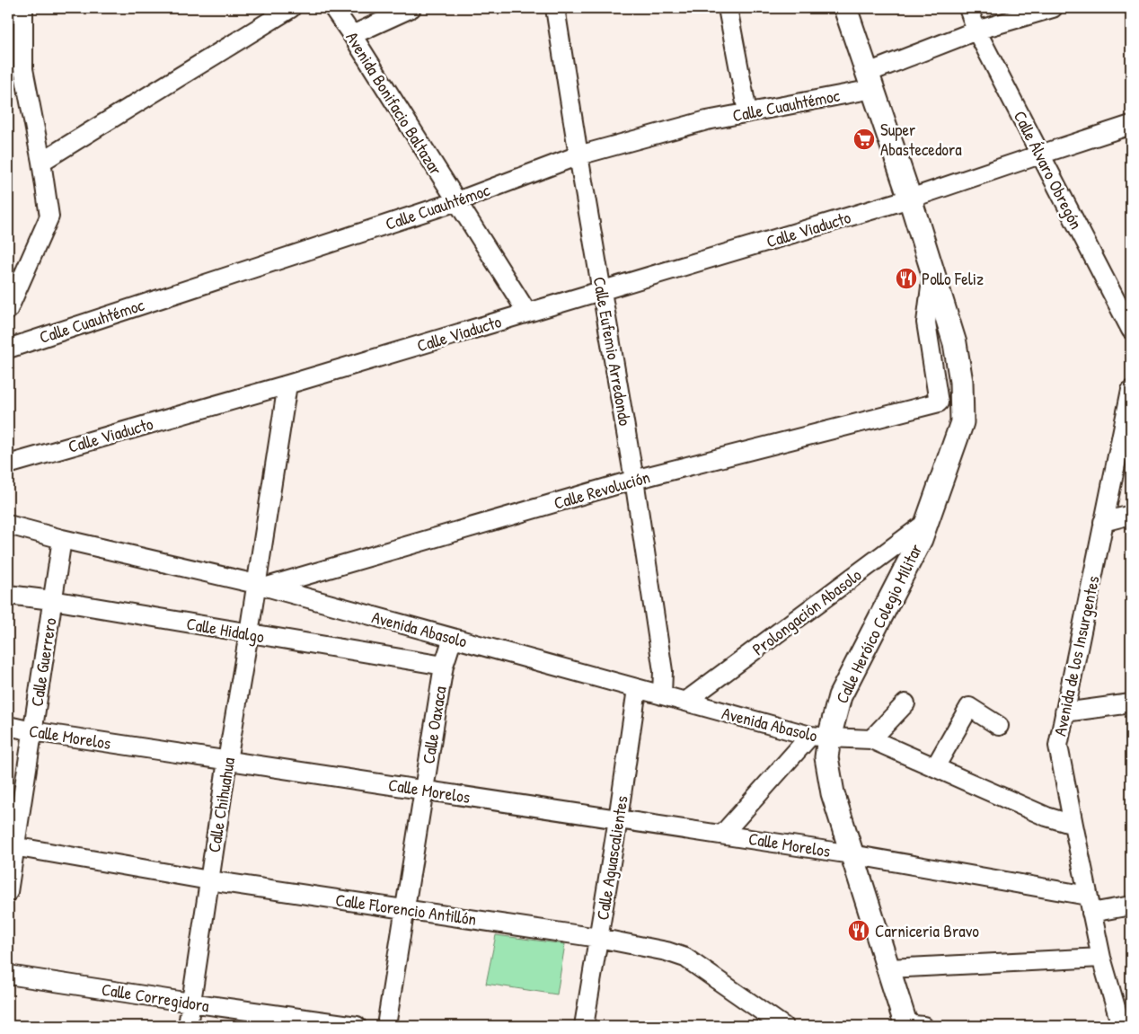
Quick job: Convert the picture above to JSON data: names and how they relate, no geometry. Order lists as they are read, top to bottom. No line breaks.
{"streets":{"main road":["Calle Heróico Colegio Militar"],"street":["Avenida Bonifacio Baltazar","Calle Cuauhtémoc","Calle Álvaro Obregón","Calle Viaducto","Calle Eufemio Arredondo","Calle Revolución","Prolongación Abasolo","Avenida Abasolo","Calle Hidalgo","Avenida de los Insurgentes","Calle Guerrero","Calle Oaxaca","Calle Morelos","Calle Chihuahua","Calle Aguascalientes","Calle Florencio Antillón","Calle Corregidora"]},"crossings":[["Avenida Bonifacio Baltazar","Calle Cuauhtémoc"],["Avenida Bonifacio Baltazar","Calle Viaducto"],["Calle Cuauhtémoc","Calle Álvaro Obregón"],["Calle Cuauhtémoc","Calle Eufemio Arredondo"],["Calle Cuauhtémoc","Calle Heróico Colegio Militar"],["Calle Álvaro Obregón","Calle Viaducto"],["Calle Viaducto","Calle Eufemio Arredondo"],["Calle Viaducto","Calle Heróico Colegio Militar"],["Calle Viaducto","Calle Chihuahua"],["Calle Eufemio Arredondo","Calle Revolución"],["Calle Eufemio Arredondo","Avenida Abasolo"],["Calle Revolución","Calle Heróico Colegio Militar"],["Calle Revolución","Avenida Abasolo"],["Calle Revolución","Calle Chihuahua"],["Prolongación Abasolo","Calle Heróico Colegio Militar"],["Prolongación Abasolo","Avenida Abasolo"],["Calle Heróico Colegio Militar","Avenida Abasolo"],["Calle Heróico Colegio Militar","Calle Morelos"],["Avenida Abasolo","Calle Guerrero"],["Avenida Abasolo","Calle Oaxaca"],["Avenida Abasolo","Calle Chihuahua"],["Avenida Abasolo","Calle Aguascalientes"],["Calle Hidalgo","Calle Guerrero"],["Calle Hidalgo","Calle Oaxaca"],["Calle Hidalgo","Calle Chihuahua"],["Avenida de los Insurgentes","Calle Morelos"],["Calle Guerrero","Calle Morelos"],["Calle Guerrero","Calle Florencio Antillón"],["Calle Oaxaca","Calle Morelos"],["Calle Oaxaca","Calle Florencio Antillón"],["Calle Morelos","Calle Chihuahua"],["Calle Morelos","Calle Aguascalientes"],["Calle Chihuahua","Calle Florencio Antillón"],["Calle Chihuahua","Calle Corregidora"],["Calle Aguascalientes","Calle Florencio Antillón"]],"places":{"supermarket":["Super Abastecedora"],"restaurant":["Pollo Feliz","Carniceria Bravo"]}}
